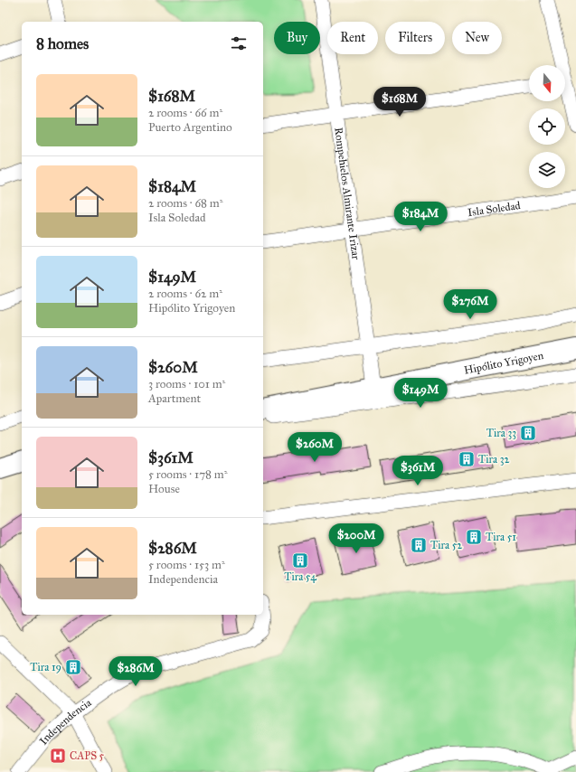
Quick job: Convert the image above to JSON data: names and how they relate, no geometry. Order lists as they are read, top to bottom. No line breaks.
{"streets":{"main road":["Hipólito Yrigoyen"],"street":["Rompehielos Almirante Irizar","Isla Soledad","Independencia"]},"crossings":[["Rompehielos Almirante Irizar","Isla Soledad"],["Rompehielos Almirante Irizar","Hipólito Yrigoyen"]],"places":{"building":["Tira 33","Tira 32","Tira 51","Tira 52","Tira 54","Tira 19"],"hospital":["CAPS 5"]},"north":"bottom","page":{"chip":["Buy","Rent","Filters","New"],"heading":"8 homes","list":[{"name":"$168M","note":"2 rooms · 66 m² · Puerto Argentino"},{"name":"$184M","note":"2 rooms · 68 m² · Isla Soledad"},{"name":"$149M","note":"2 rooms · 62 m² · Hipólito Yrigoyen"},{"name":"$260M","note":"3 rooms · 101 m² · Apartment"},{"name":"$361M","note":"5 rooms · 178 m² · House"},{"name":"$286M","note":"5 rooms · 153 m² · Independencia"}],"price":["$168M","$184M","$276M","$149M","$260M","$361M","$200M","$286M"]}}
